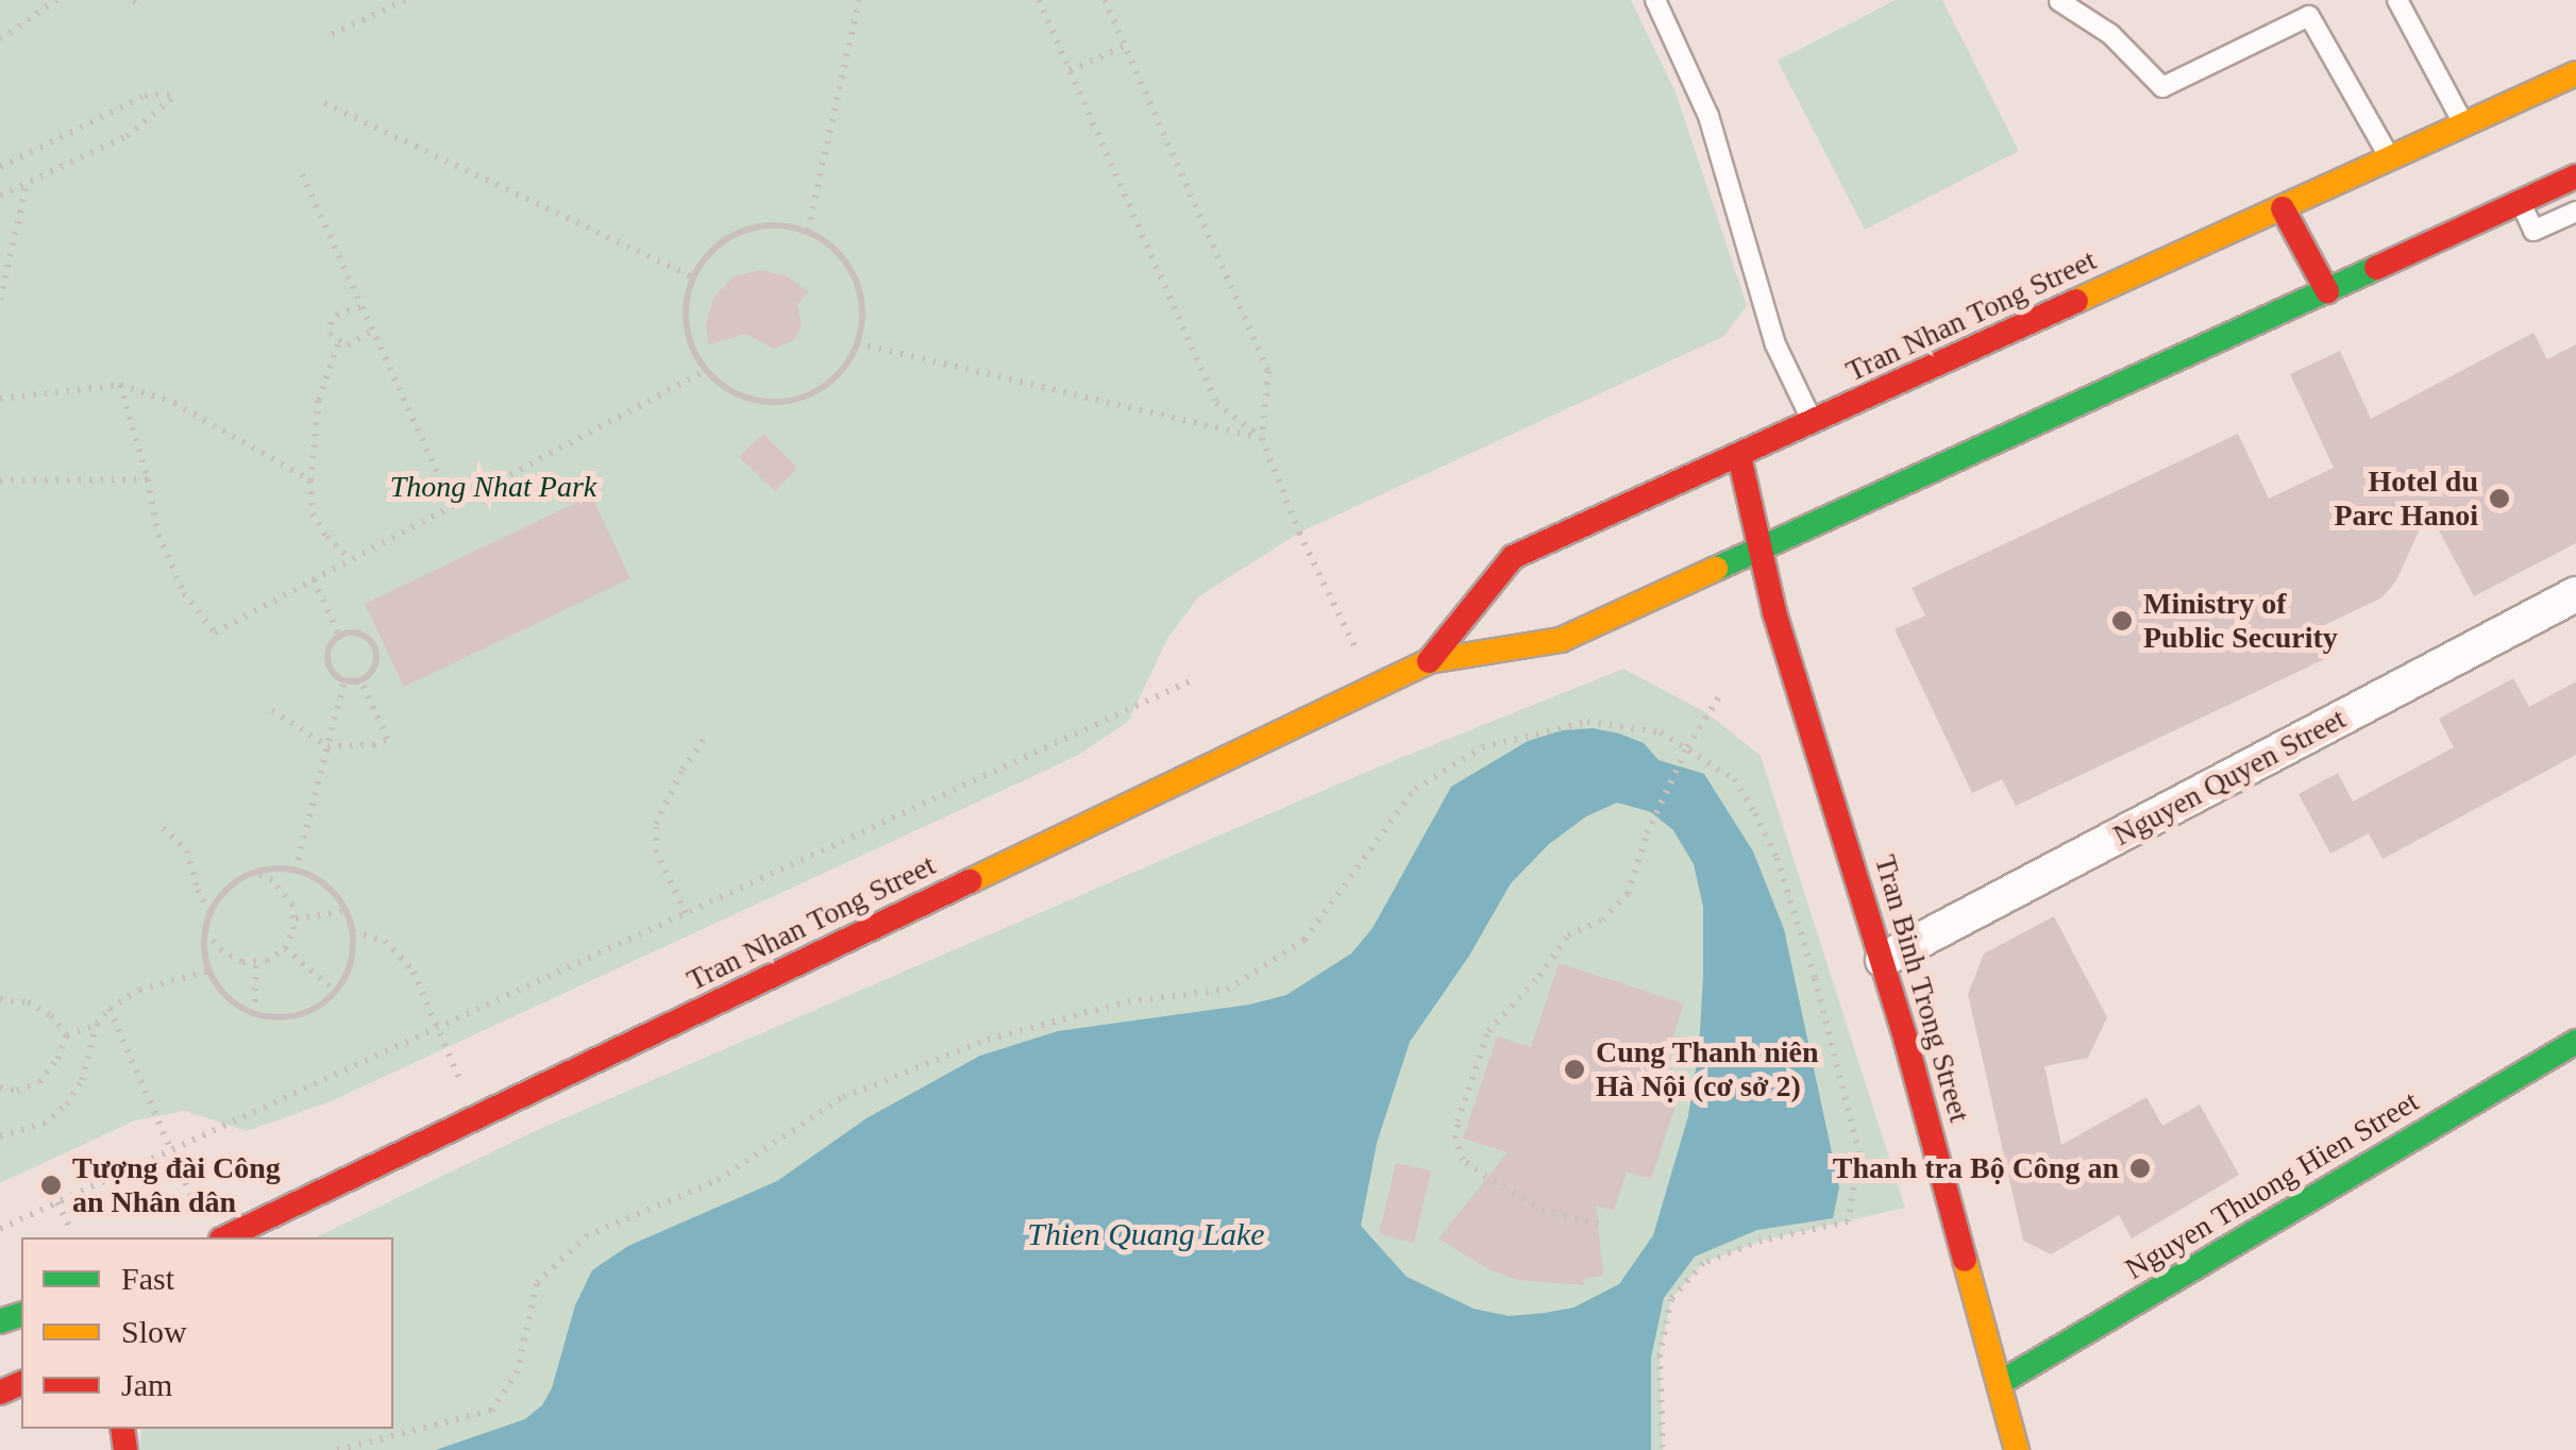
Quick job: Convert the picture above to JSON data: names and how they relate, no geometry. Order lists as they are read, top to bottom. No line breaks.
{"streets":{"street":["Tran Nhan Tong Street","Nguyen Quyen Street","Tran Binh Trong Street","Nguyen Thuong Hien Street"]},"crossings":[["Tran Nhan Tong Street","Tran Binh Trong Street"],["Nguyen Quyen Street","Tran Binh Trong Street"],["Tran Binh Trong Street","Nguyen Thuong Hien Street"]],"water":["Thien Quang Lake"],"parks":["Thong Nhat Park"],"places":["Hotel du Parc Hanoi","Ministry of Public Security","Cung Thanh niên Hà Nội (cơ sở 2)","Thanh tra Bộ Công an","Tượng đài Công an Nhân dân"],"legend":["Fast","Slow","Jam"]}
